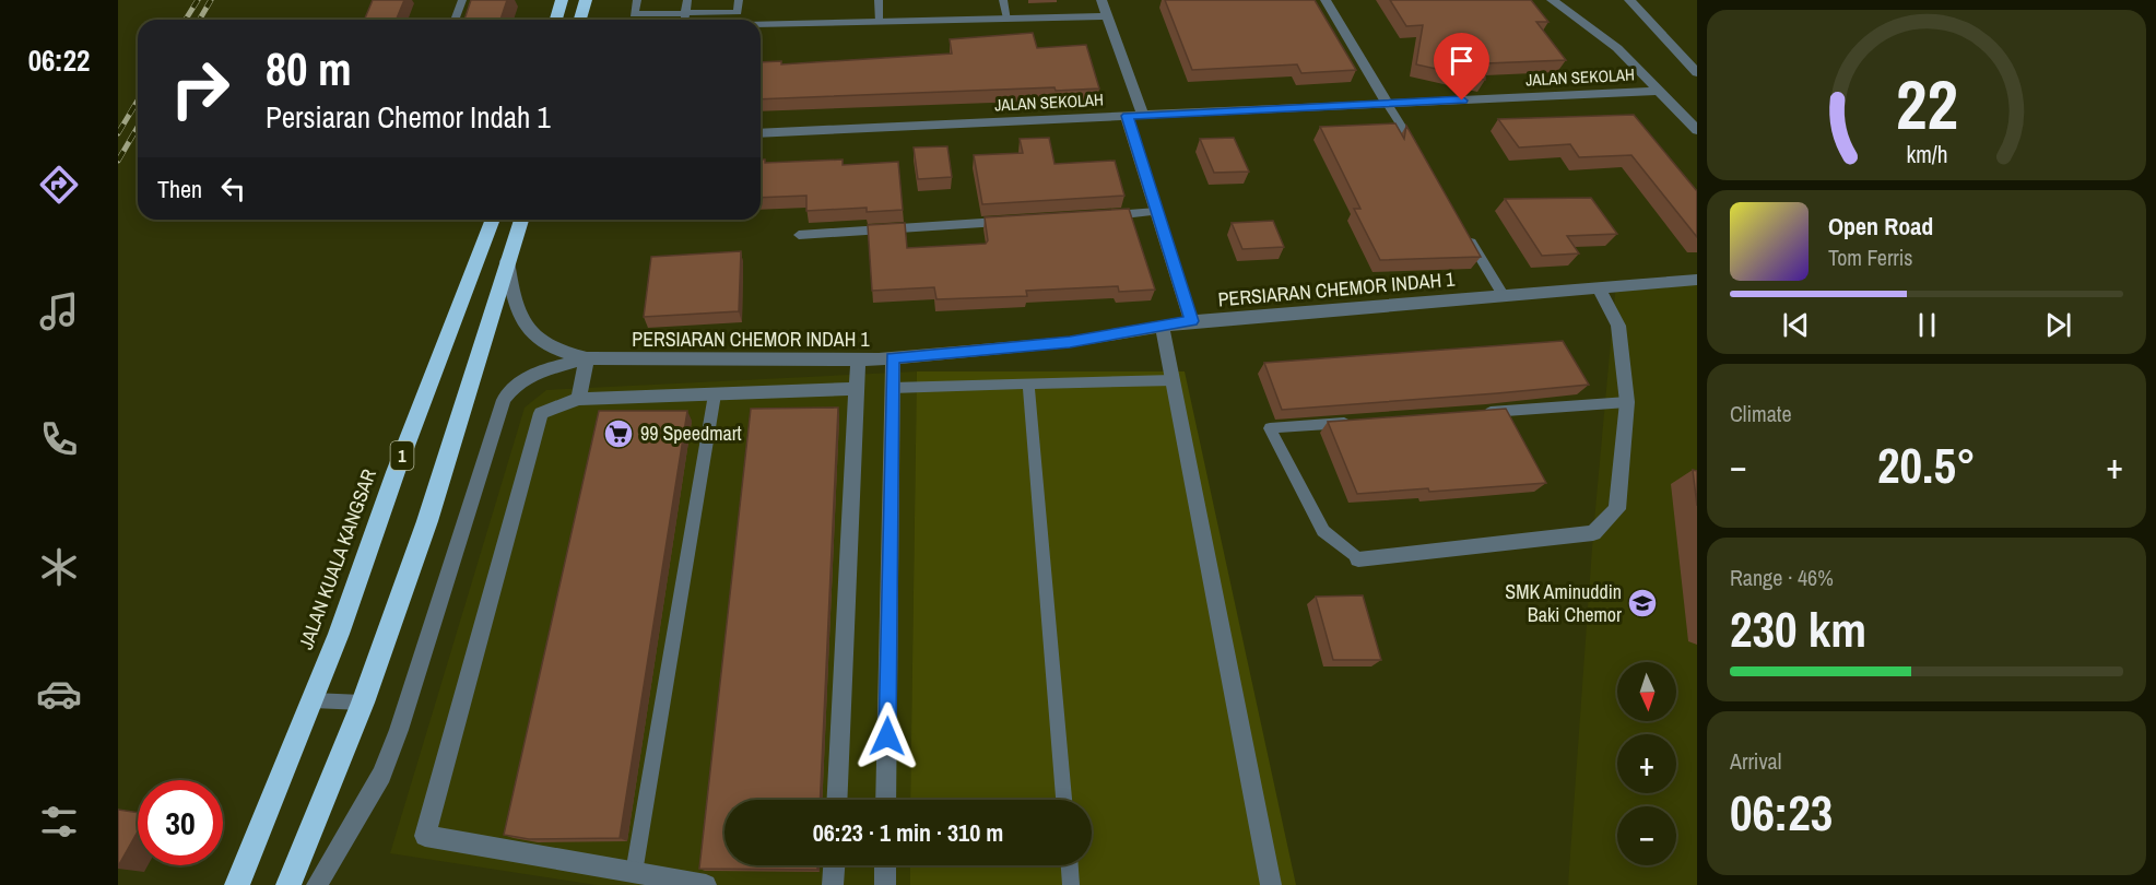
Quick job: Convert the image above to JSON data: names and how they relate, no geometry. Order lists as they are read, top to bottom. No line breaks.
{"streets":{"highway":["1","JALAN KUALA KANGSAR"],"street":["JALAN SEKOLAH","PERSIARAN CHEMOR INDAH 1"]},"places":{"supermarket":["99 Speedmart"],"school or university":["SMK Aminuddin Baki Chemor"]},"north":"bottom","page":{"tabs":"06:22","turn":["80 m","Persiaran Chemor Indah 1"],"then":"Then","song":["Open Road","Tom Ferris"],"tile":["Climate",["Range · 46%","230 km"],["Arrival","06:23"]],"heat":["−","20.5°","+"],"map_buttons":["+","−"],"limit":"30","trip":"06:23 · 1 min · 310 m","gauge":["22","km/h"]}}
